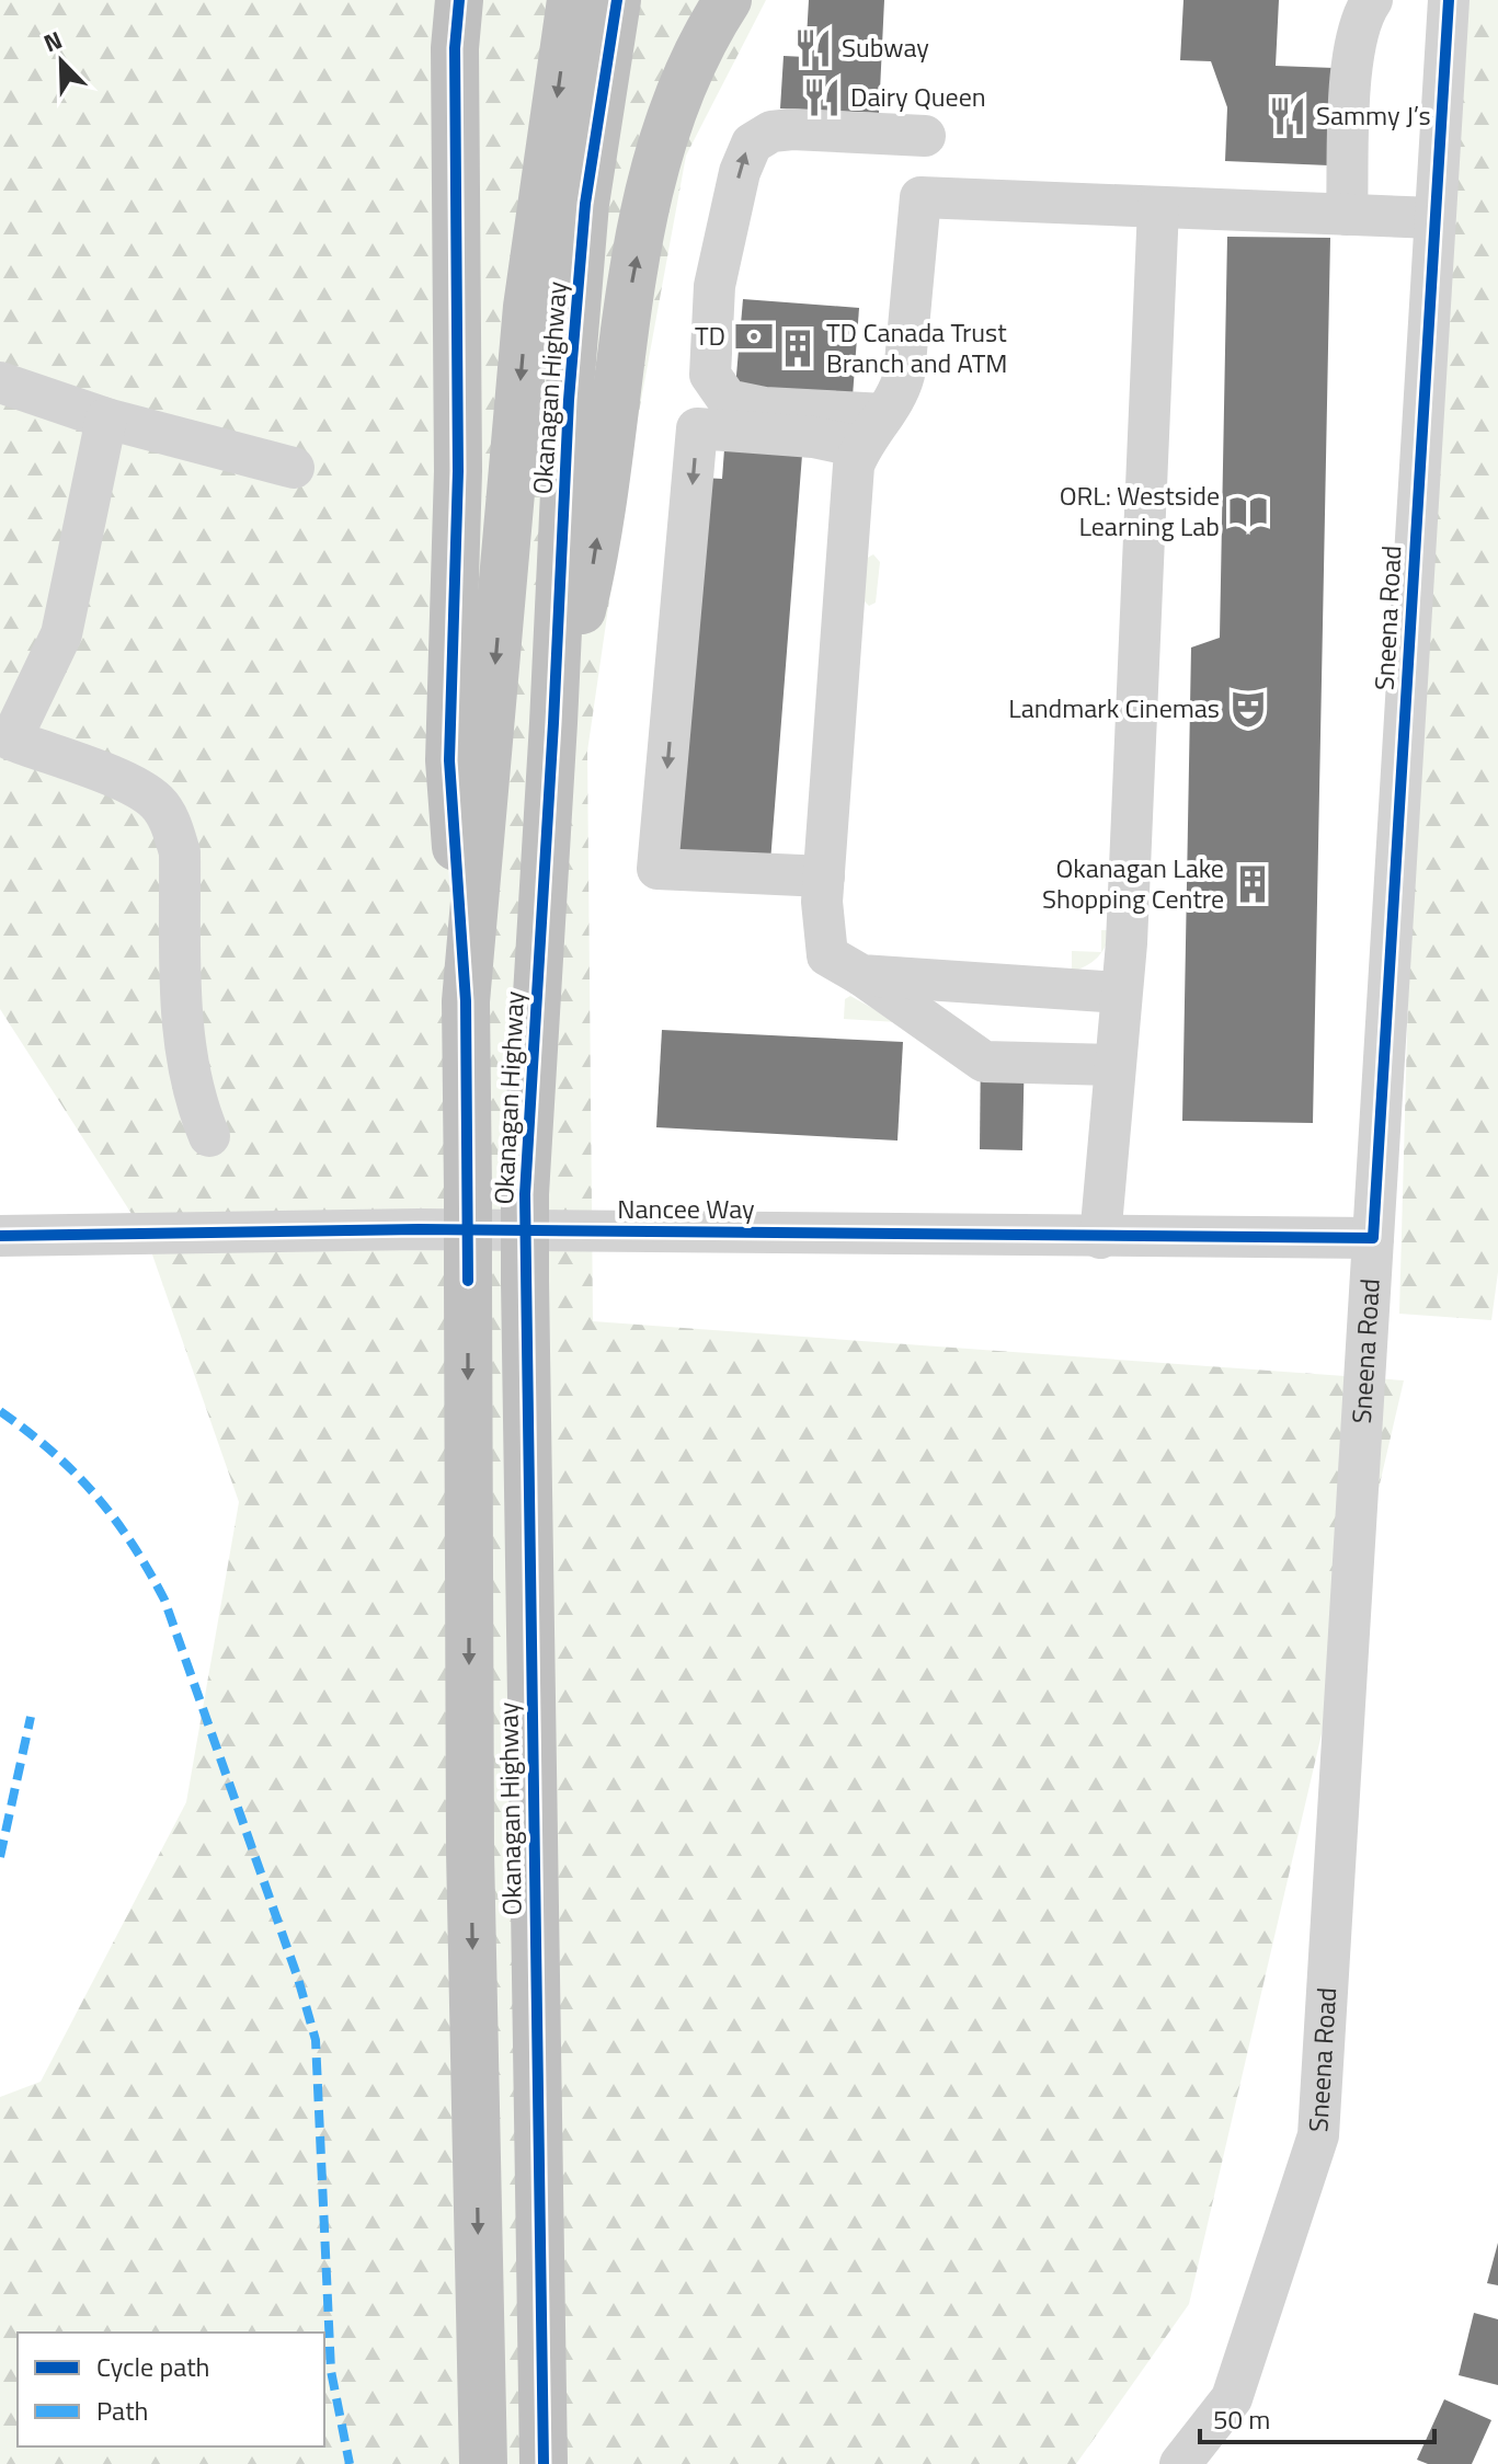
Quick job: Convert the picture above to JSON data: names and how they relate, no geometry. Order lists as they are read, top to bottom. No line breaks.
{"streets":{"highway":["Okanagan Highway"],"street":["Sneena Road","Nancee Way"]},"crossings":[["Sneena Road","Nancee Way"]],"places":{"restaurant":["Subway","Dairy Queen","Sammy J’s"],"bank":["TD"],"building":["TD Canada Trust Branch and ATM","Okanagan Lake Shopping Centre"],"library":["ORL: Westside Learning Lab"],"theatre":["Landmark Cinemas"]},"legend":["Cycle path","Path"],"scale_bar":"50 m","north":"top left"}
